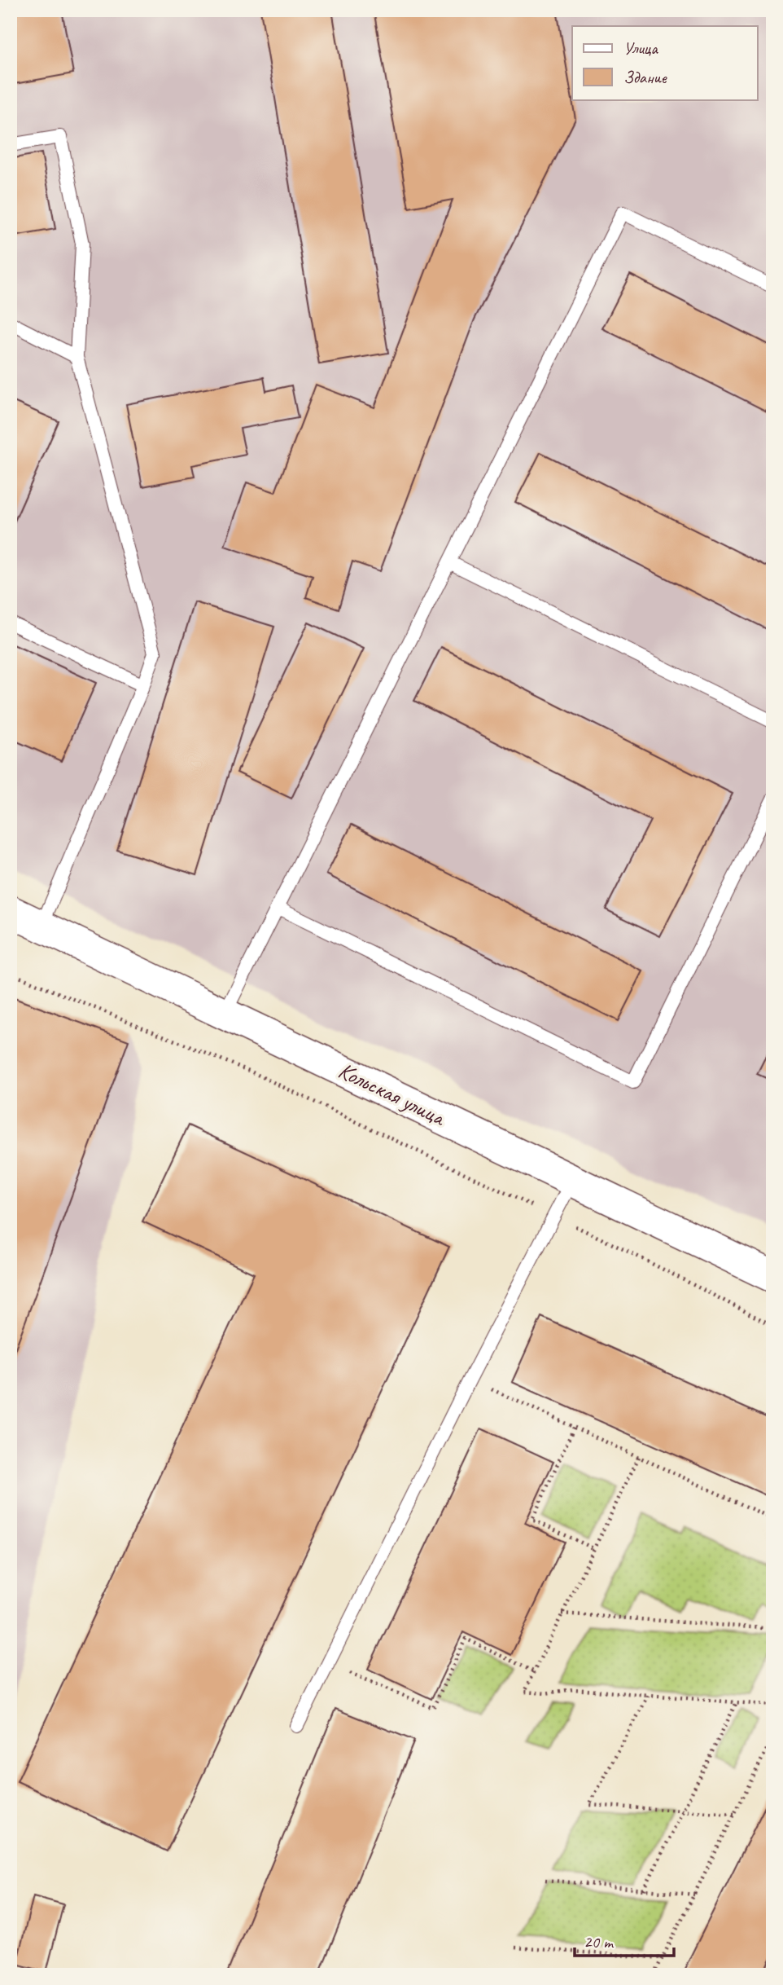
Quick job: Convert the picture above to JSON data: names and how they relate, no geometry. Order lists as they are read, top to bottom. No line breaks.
{"streets":{"main road":["Кольская улица"]},"legend":["Улица","Здание"],"scale_bar":"20 m"}
